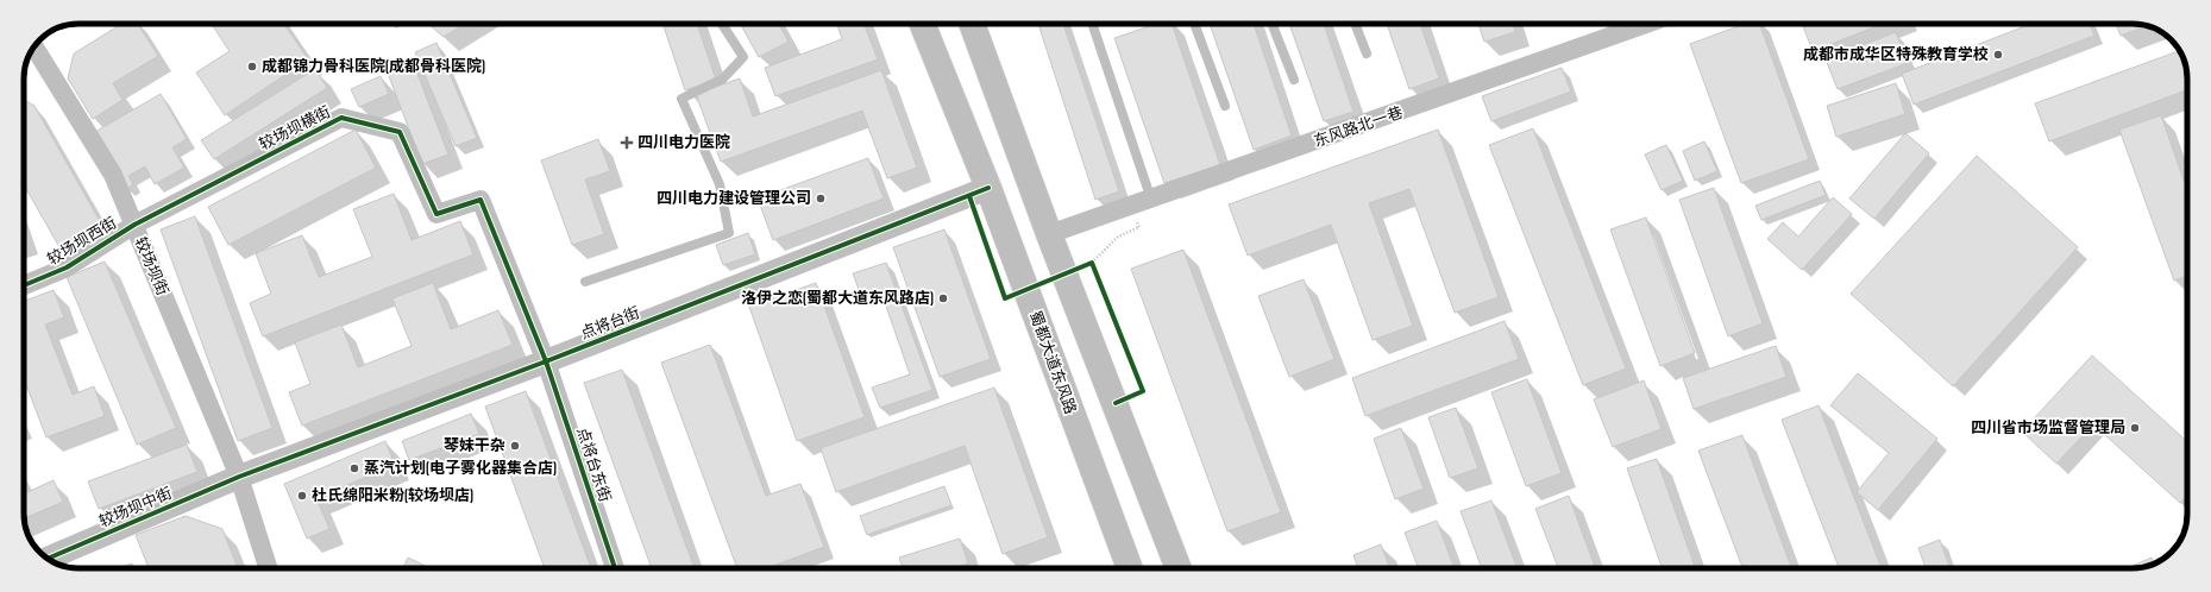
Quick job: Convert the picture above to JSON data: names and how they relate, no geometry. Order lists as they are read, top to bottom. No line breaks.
{"streets":{"main road":["蜀都大道东风路"],"street":["东风路北一巷","较场坝横街","较场坝西街","较场坝街","点将台街","点将台东街","较场坝中街"]},"crossings":[["较场坝横街","较场坝西街"],["较场坝横街","较场坝街"],["较场坝横街","点将台街"],["较场坝横街","点将台东街"],["较场坝西街","较场坝街"],["较场坝街","点将台街"],["较场坝街","较场坝中街"],["点将台街","蜀都大道东风路"],["点将台街","点将台东街"],["点将台街","较场坝中街"]],"places":{"other":["成都市成华区特殊教育学校","成都锦力骨科医院(成都骨科医院)","四川电力建设管理公司","洛伊之恋(蜀都大道东风路店)","四川省市场监督管理局","琴妹干杂","蒸汽计划(电子雾化器集合店)","杜氏绵阳米粉(较场坝店)"],"health":["四川电力医院"]}}
